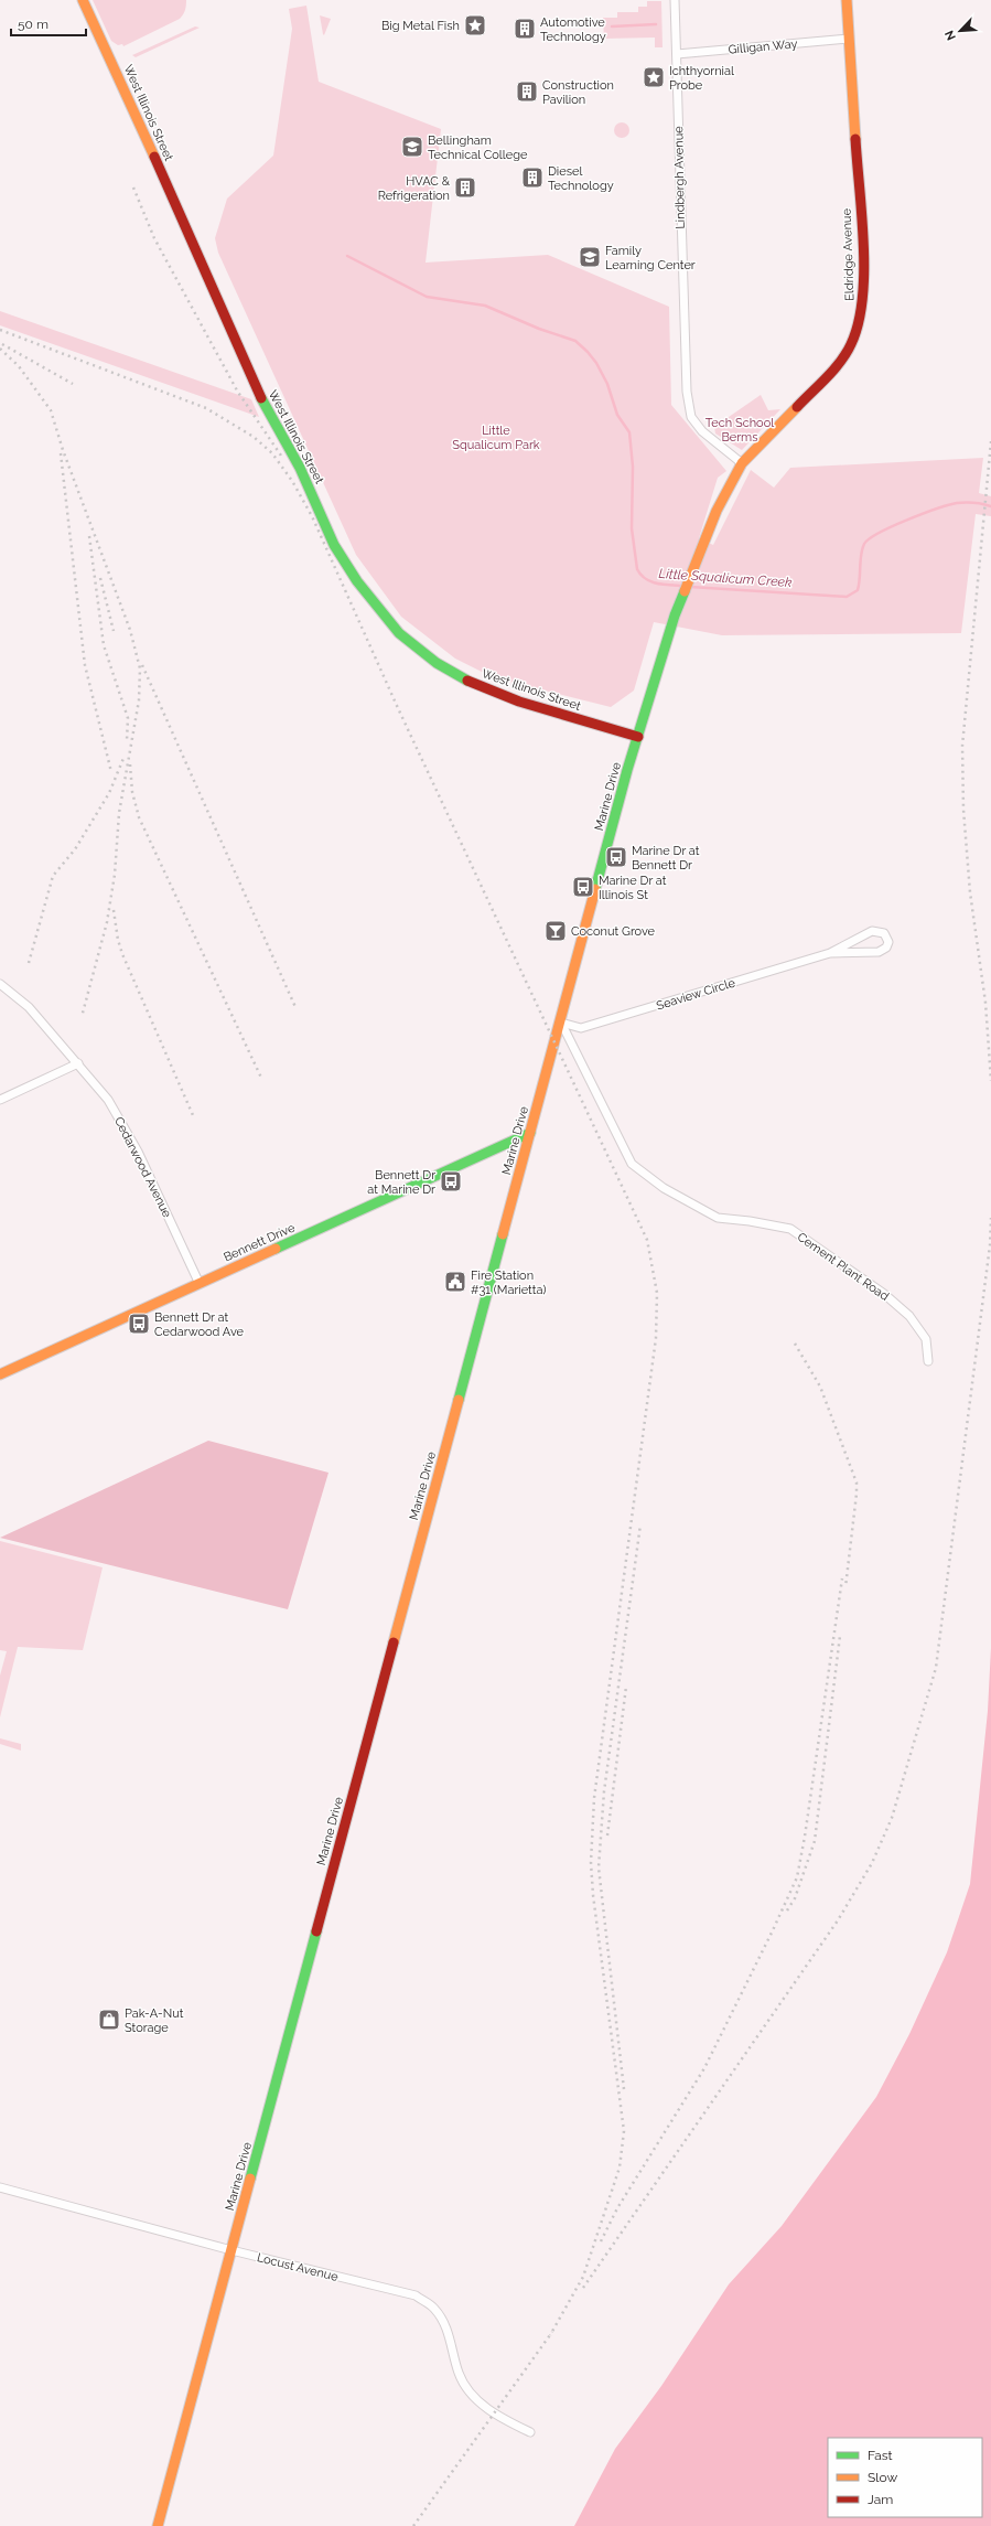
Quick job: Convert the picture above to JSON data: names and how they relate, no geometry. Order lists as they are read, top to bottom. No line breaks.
{"streets":{"main road":["West Illinois Street","Eldridge Avenue","Marine Drive","Bennett Drive"],"street":["Gilligan Way","Lindbergh Avenue","Seaview Circle","Cedarwood Avenue","Cement Plant Road","Locust Avenue"]},"crossings":[["Gilligan Way","Lindbergh Avenue"],["Gilligan Way","Eldridge Avenue"],["West Illinois Street","Marine Drive"],["Lindbergh Avenue","Eldridge Avenue"],["Lindbergh Avenue","Marine Drive"],["Eldridge Avenue","Marine Drive"],["Marine Drive","Seaview Circle"],["Marine Drive","Bennett Drive"],["Marine Drive","Cement Plant Road"],["Marine Drive","Locust Avenue"],["Seaview Circle","Cement Plant Road"],["Cedarwood Avenue","Bennett Drive"]],"water":["Little Squalicum Creek"],"parks":["Tech School Berms","Little Squalicum Park"],"places":{"place":["Big Metal Fish","Ichthyornial Probe"],"building":["Automotive Technology","Construction Pavilion","Diesel Technology","HVAC & Refrigeration"],"school or university":["Bellingham Technical College","Family Learning Center"],"bus stop":["Marine Dr at Bennett Dr","Marine Dr at Illinois St","Bennett Dr at Marine Dr","Bennett Dr at Cedarwood Ave"],"bar":["Coconut Grove"],"public building":["Fire Station #31 (Marietta)"],"shop":["Pak-A-Nut Storage"]},"legend":["Fast","Slow","Jam"],"scale_bar":"50 m","north":"bottom left"}
